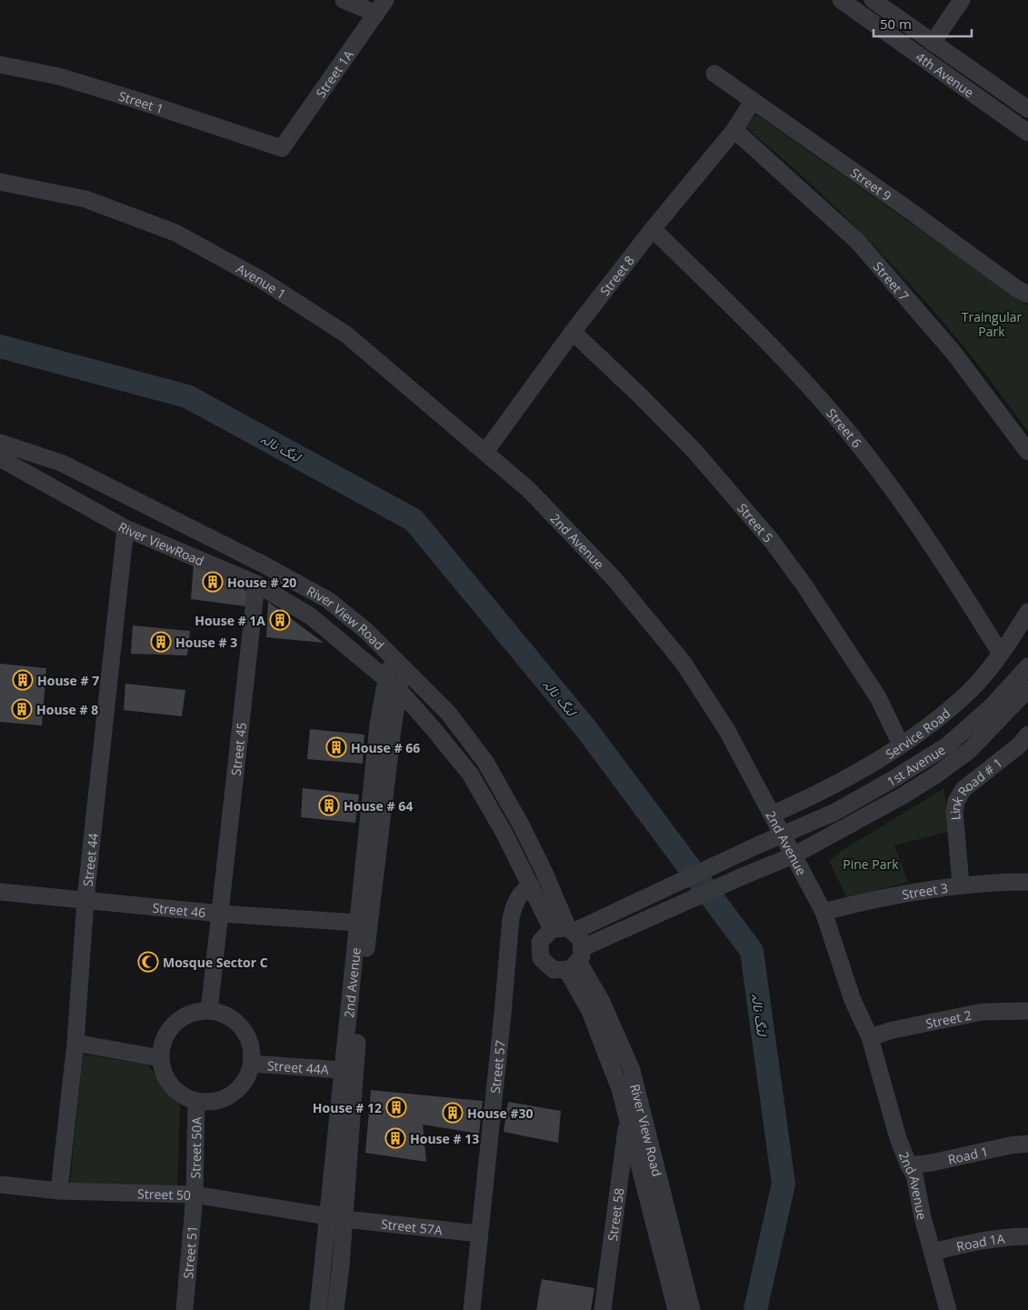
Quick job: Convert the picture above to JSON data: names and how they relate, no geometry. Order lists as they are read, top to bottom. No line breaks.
{"streets":{"street":["Street 1A","4th Avenue","Street 1","Street 9","Street 8","Street 7","Avenue 1","Street 6","Street 5","2nd Avenue","River ViewRoad","River View Road","Service Road","Street 45","1st Avenue","Link Road # 1","Street 44","Street 3","Street 46","Street 2","Street 44A","Street 57","Street 50A","Road 1","Street 50","Street 58","Street 57A","Road 1A","Street 51"]},"crossings":[["Street 1A","Street 1"],["Street 9","Street 8"],["Street 8","Street 7"],["Street 8","Avenue 1"],["Street 8","Street 6"],["Street 8","Street 5"],["Street 8","2nd Avenue"],["Avenue 1","2nd Avenue"],["Street 6","Service Road"],["Street 5","Service Road"],["2nd Avenue","River ViewRoad"],["2nd Avenue","River View Road"],["2nd Avenue","Service Road"],["2nd Avenue","1st Avenue"],["2nd Avenue","Street 3"],["2nd Avenue","Street 46"],["2nd Avenue","Street 2"],["2nd Avenue","Street 44A"],["2nd Avenue","Road 1"],["2nd Avenue","Street 50"],["2nd Avenue","Street 57A"],["2nd Avenue","Road 1A"],["River ViewRoad","River View Road"],["River ViewRoad","Street 45"],["River ViewRoad","Street 44"],["River View Road","1st Avenue"],["River View Road","Street 58"],["Street 45","Street 46"],["Link Road # 1","Street 3"],["Street 44","Street 46"],["Street 44","Street 50"],["Street 44A","Street 50A"],["Street 57","Street 57A"],["Street 50A","Street 50"],["Street 50A","Street 51"],["Street 50","Street 57A"],["Street 50","Street 51"]],"water":["لنگ نالہ"],"parks":["Traingular Park","Pine Park"],"places":{"building":["House # 20","House # 1A","House # 3","House # 7","House # 8","House # 66","House # 64","House # 12","House #30","House # 13"],"mosque":["Mosque Sector C"]},"scale_bar":"50 m"}
